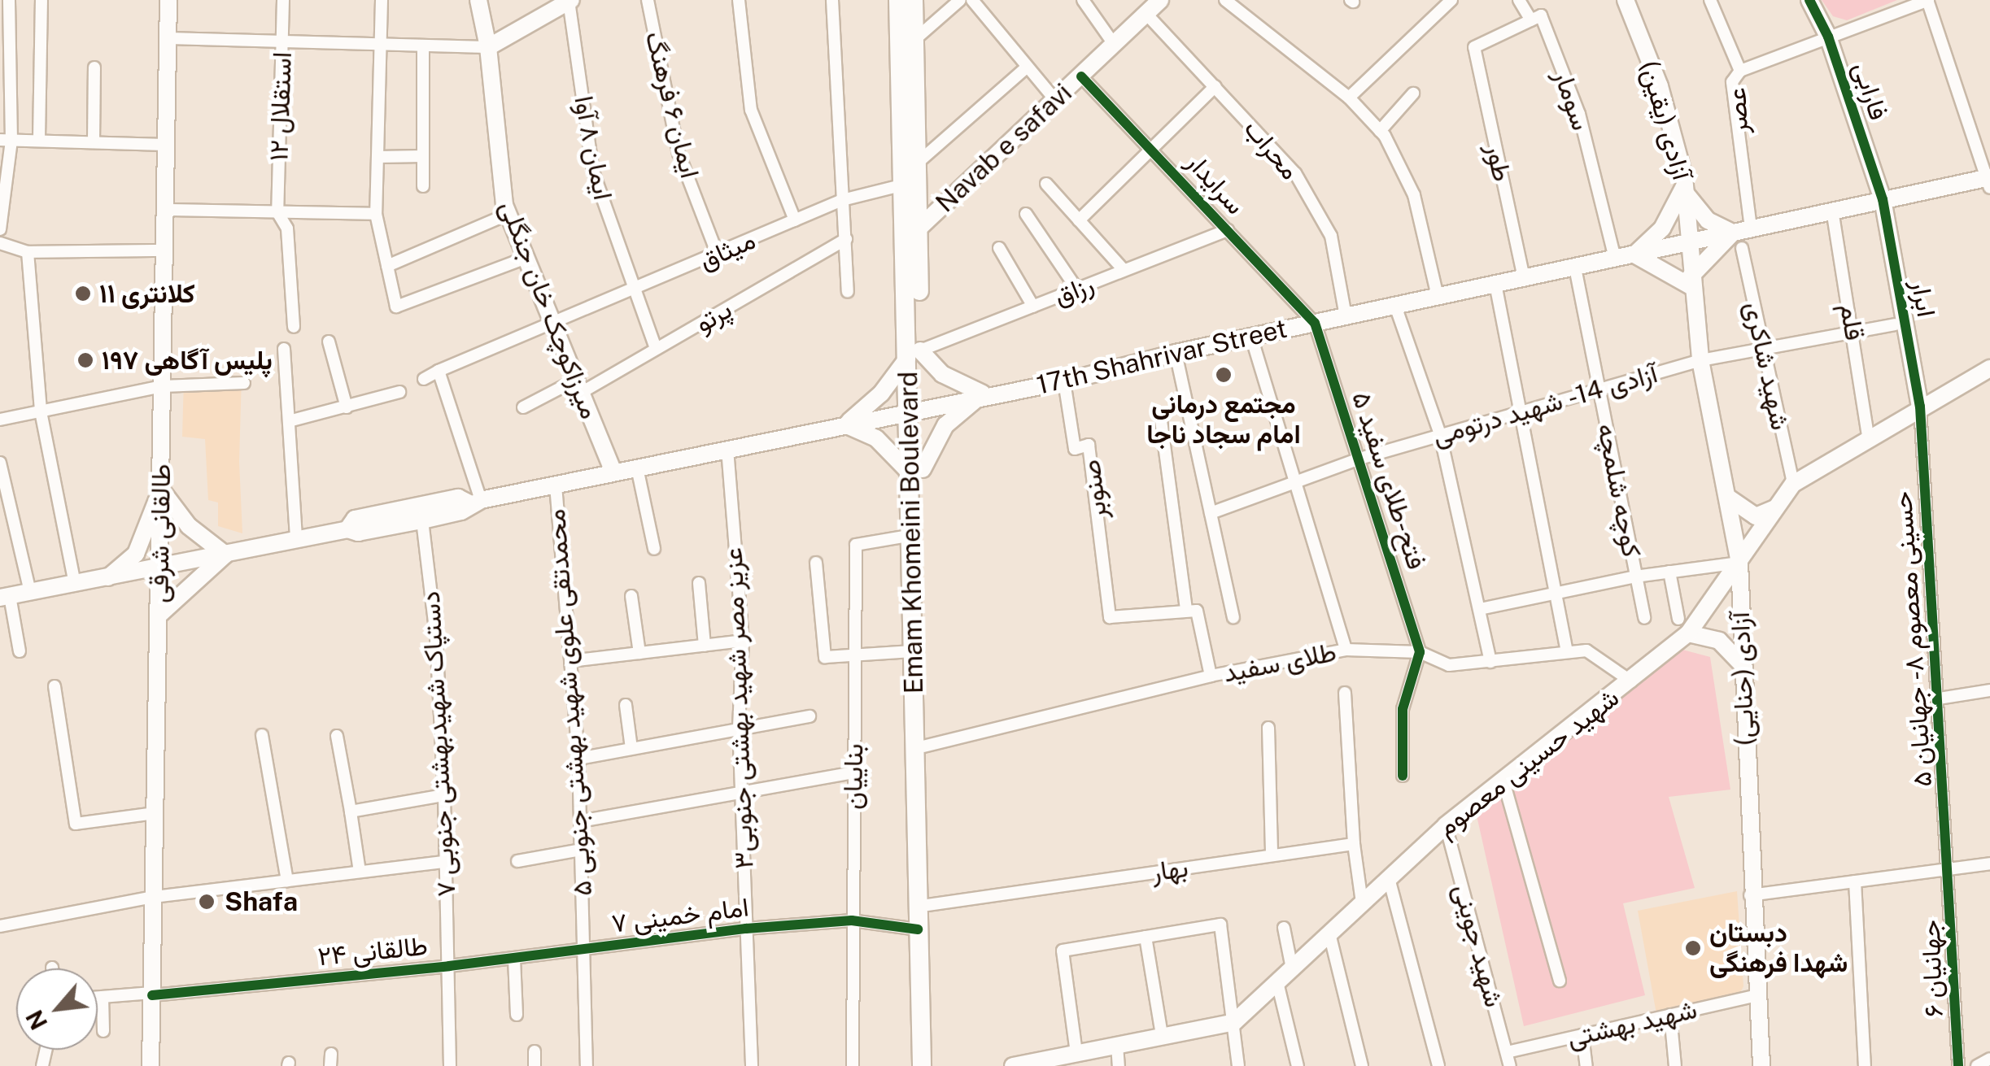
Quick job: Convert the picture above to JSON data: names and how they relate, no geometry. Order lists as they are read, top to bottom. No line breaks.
{"streets":{"main road":["فارابی","آزادی (یقین)","Navab e safavi","ابرار","میرزاکوچک خان جنگلی","17th Shahrivar Street","Emam Khomeini Boulevard","طالقانی شرقی","آزادی (حنایی)","شهید حسینی معصوم"],"street":["سومار","ایمان ۶ فرهنگ","استقلال ۱۲","عصر","ایمان ۸ آوا","محراب","طور","سرایدار","میثاق","رزاق","پرتو","قلم","شهید شاکری","آزادی 14 - شهید درتومی","فتح-طلای سفید ۵","صنوبر","کوچه شلمچه","حسینی معصوم ۸ - جهانیان ۵","طلای سفید","محمدتقی علوی شهید بهشتی جنوبی ۵","عزیز مصر شهید بهشتی جنوبی۳","دستپاک شهیدبهشتی جنوبی ۷","بناییان","بهار","امام خمینی ۷","شهید جوینی","طالقانی ۲۴","جهانیان ۶","شهید بهشتی"]},"crossings":[["فارابی","ابرار"],["فارابی","17th Shahrivar Street"],["سومار","طور"],["سومار","17th Shahrivar Street"],["ایمان ۶ فرهنگ","میثاق"],["عصر","17th Shahrivar Street"],["آزادی (یقین)","17th Shahrivar Street"],["آزادی (یقین)","آزادی (حنایی)"],["ایمان ۸ آوا","میثاق"],["ایمان ۸ آوا","پرتو"],["Navab e safavi","محراب"],["Navab e safavi","سرایدار"],["Navab e safavi","Emam Khomeini Boulevard"],["محراب","17th Shahrivar Street"],["طور","17th Shahrivar Street"],["سرایدار","رزاق"],["سرایدار","17th Shahrivar Street"],["سرایدار","فتح-طلای سفید ۵"],["میثاق","میرزاکوچک خان جنگلی"],["میثاق","Emam Khomeini Boulevard"],["رزاق","Emam Khomeini Boulevard"],["ابرار","17th Shahrivar Street"],["ابرار","حسینی معصوم ۸ - جهانیان ۵"],["ابرار","شهید حسینی معصوم"],["میرزاکوچک خان جنگلی","پرتو"],["میرزاکوچک خان جنگلی","17th Shahrivar Street"],["قلم","17th Shahrivar Street"],["قلم","آزادی 14 - شهید درتومی"],["قلم","شهید حسینی معصوم"],["17th Shahrivar Street","فتح-طلای سفید ۵"],["17th Shahrivar Street","صنوبر"],["17th Shahrivar Street","کوچه شلمچه"],["17th Shahrivar Street","Emam Khomeini Boulevard"],["17th Shahrivar Street","طالقانی شرقی"],["17th Shahrivar Street","محمدتقی علوی شهید بهشتی جنوبی ۵"],["17th Shahrivar Street","عزیز مصر شهید بهشتی جنوبی۳"],["17th Shahrivar Street","دستپاک شهیدبهشتی جنوبی ۷"],["شهید شاکری","آزادی 14 - شهید درتومی"],["شهید شاکری","شهید حسینی معصوم"],["آزادی 14 - شهید درتومی","فتح-طلای سفید ۵"],["آزادی 14 - شهید درتومی","کوچه شلمچه"],["آزادی 14 - شهید درتومی","آزادی (حنایی)"],["فتح-طلای سفید ۵","طلای سفید"],["Emam Khomeini Boulevard","طلای سفید"],["Emam Khomeini Boulevard","بناییان"],["Emam Khomeini Boulevard","بهار"],["Emam Khomeini Boulevard","امام خمینی ۷"],["طالقانی شرقی","طالقانی ۲۴"],["حسینی معصوم ۸ - جهانیان ۵","شهید حسینی معصوم"],["حسینی معصوم ۸ - جهانیان ۵","جهانیان ۶"],["طلای سفید","شهید حسینی معصوم"],["آزادی (حنایی)","شهید حسینی معصوم"],["آزادی (حنایی)","شهید بهشتی"],["محمدتقی علوی شهید بهشتی جنوبی ۵","امام خمینی ۷"],["عزیز مصر شهید بهشتی جنوبی۳","امام خمینی ۷"],["دستپاک شهیدبهشتی جنوبی ۷","امام خمینی ۷"],["دستپاک شهیدبهشتی جنوبی ۷","طالقانی ۲۴"],["شهید حسینی معصوم","شهید جوینی"],["بناییان","امام خمینی ۷"],["امام خمینی ۷","طالقانی ۲۴"],["شهید جوینی","شهید بهشتی"]],"places":["کلانتری ۱۱","پلیس آگاهی ۱۹۷","مجتمع درمانی امام سجاد ناجا","Shafa","دبستان شهدا فرهنگی"],"north":"bottom left"}
